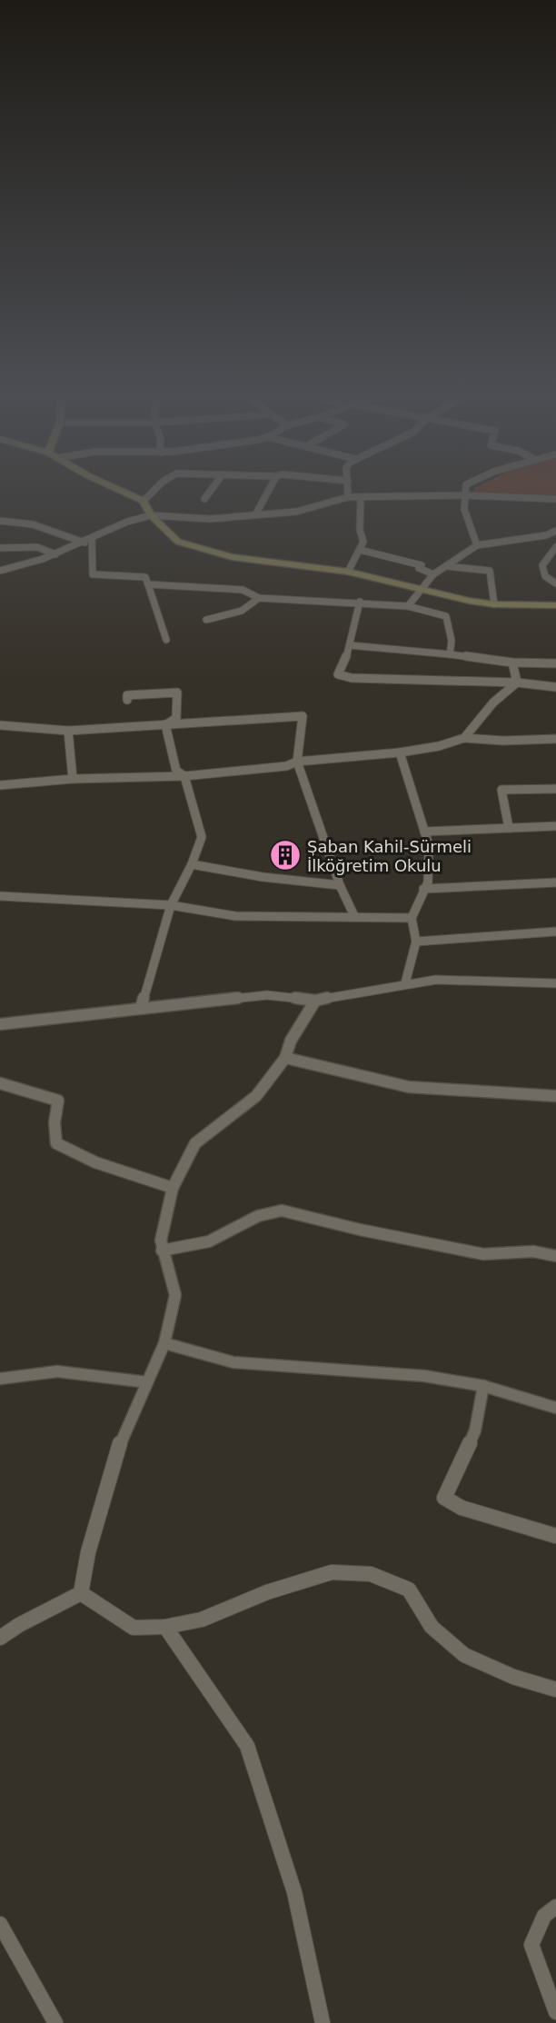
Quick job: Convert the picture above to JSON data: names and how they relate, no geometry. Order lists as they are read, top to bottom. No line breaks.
{"places":{"building":["Şaban Kahil-Sürmeli İlköğretim Okulu"]}}
